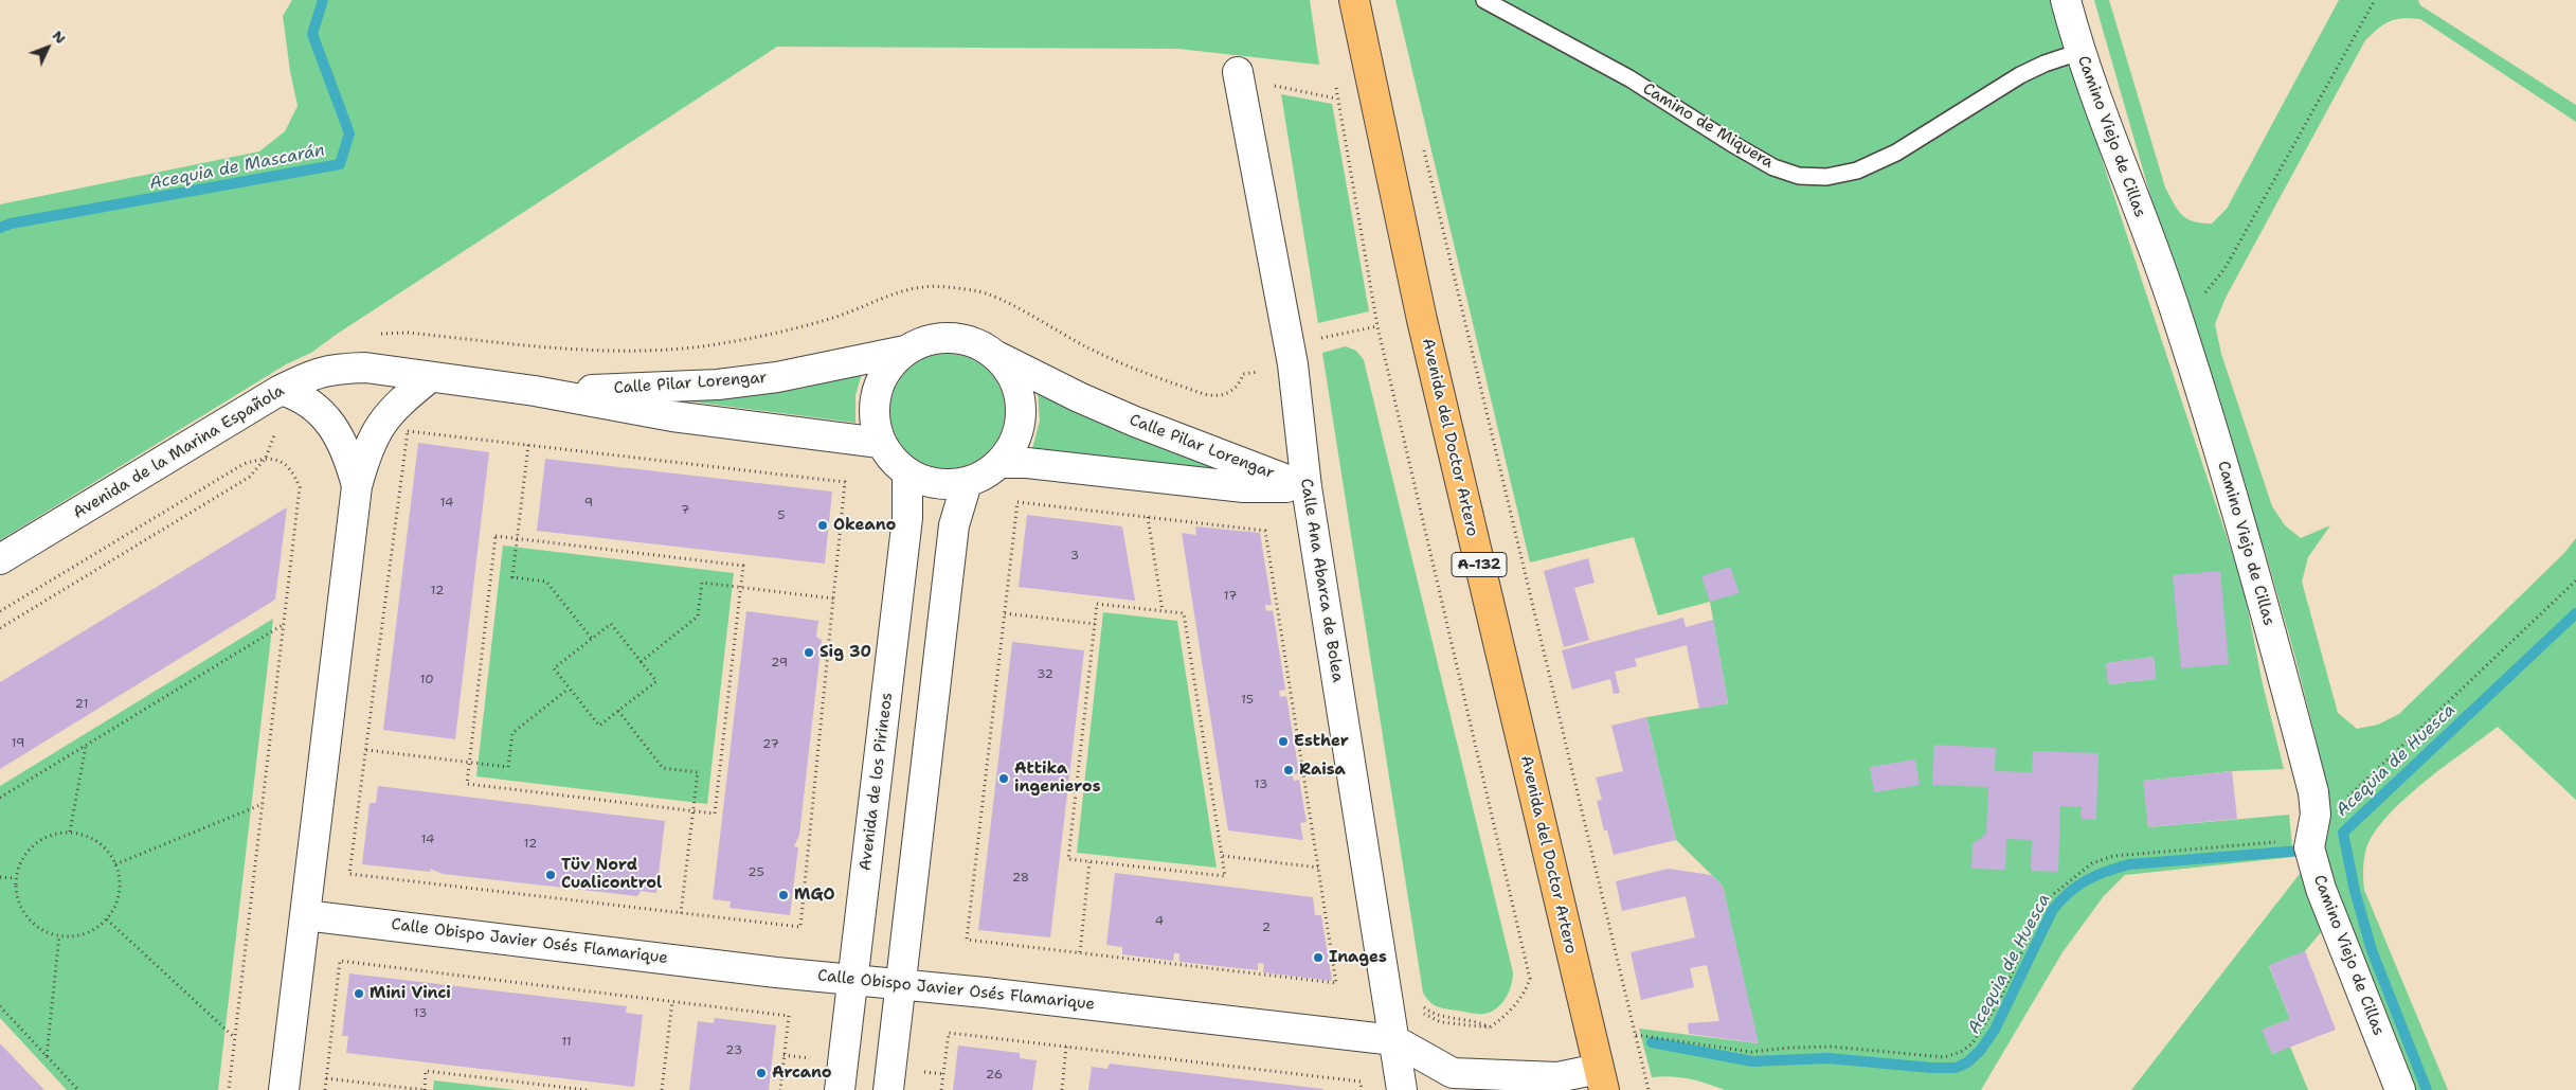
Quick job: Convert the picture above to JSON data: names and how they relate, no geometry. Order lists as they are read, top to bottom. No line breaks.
{"streets":{"main road":["Avenida del Doctor Artero","A-132"],"street":["Camino Viejo de Cillas","Calle Pilar Lorengar","Avenida de la Marina Española","Calle Ana Abarca de Bolea","Avenida de los Pirineos","Calle Obispo Javier Osés Flamarique"],"lane":["Camino de Miquera"]},"crossings":[["Camino de Miquera","Camino Viejo de Cillas"],["Calle Pilar Lorengar","Avenida de la Marina Española"],["Calle Pilar Lorengar","Calle Ana Abarca de Bolea"],["Calle Pilar Lorengar","Avenida de los Pirineos"],["Avenida del Doctor Artero","Calle Obispo Javier Osés Flamarique"],["Calle Ana Abarca de Bolea","Calle Obispo Javier Osés Flamarique"],["Avenida de los Pirineos","Calle Obispo Javier Osés Flamarique"]],"water":["Acequia de Mascarán","Acequia de Huesca"],"places":["Okeano","Sig 30","Esther","Raisa","Attika ingenieros","Tüv Nord Cualicontrol","MGO","Inages","Mini Vinci","Arcano"],"house_numbers":["14","9","7","5","3","12","17","29","32","10","15","21","19","27","13","14","12","25","28","4","2","13","11","23","26"],"north":"top right"}
